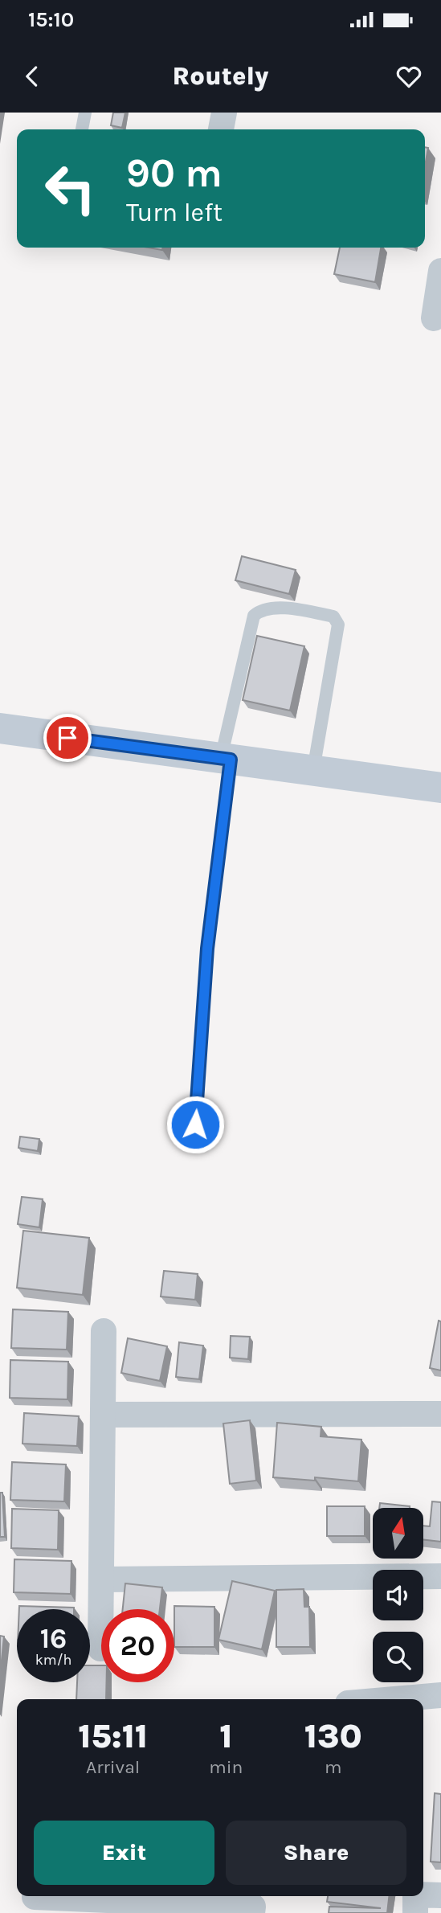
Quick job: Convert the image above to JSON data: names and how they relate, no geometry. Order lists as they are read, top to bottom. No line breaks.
{"north":"top","page":{"status":"15:10","header":"Routely","turn":["90 m","Turn left"],"speed":"16 km/h","limit":"20","eta":["15:11","Arrival","1","min","130","m"],"buttons":["Exit","Share"]}}
